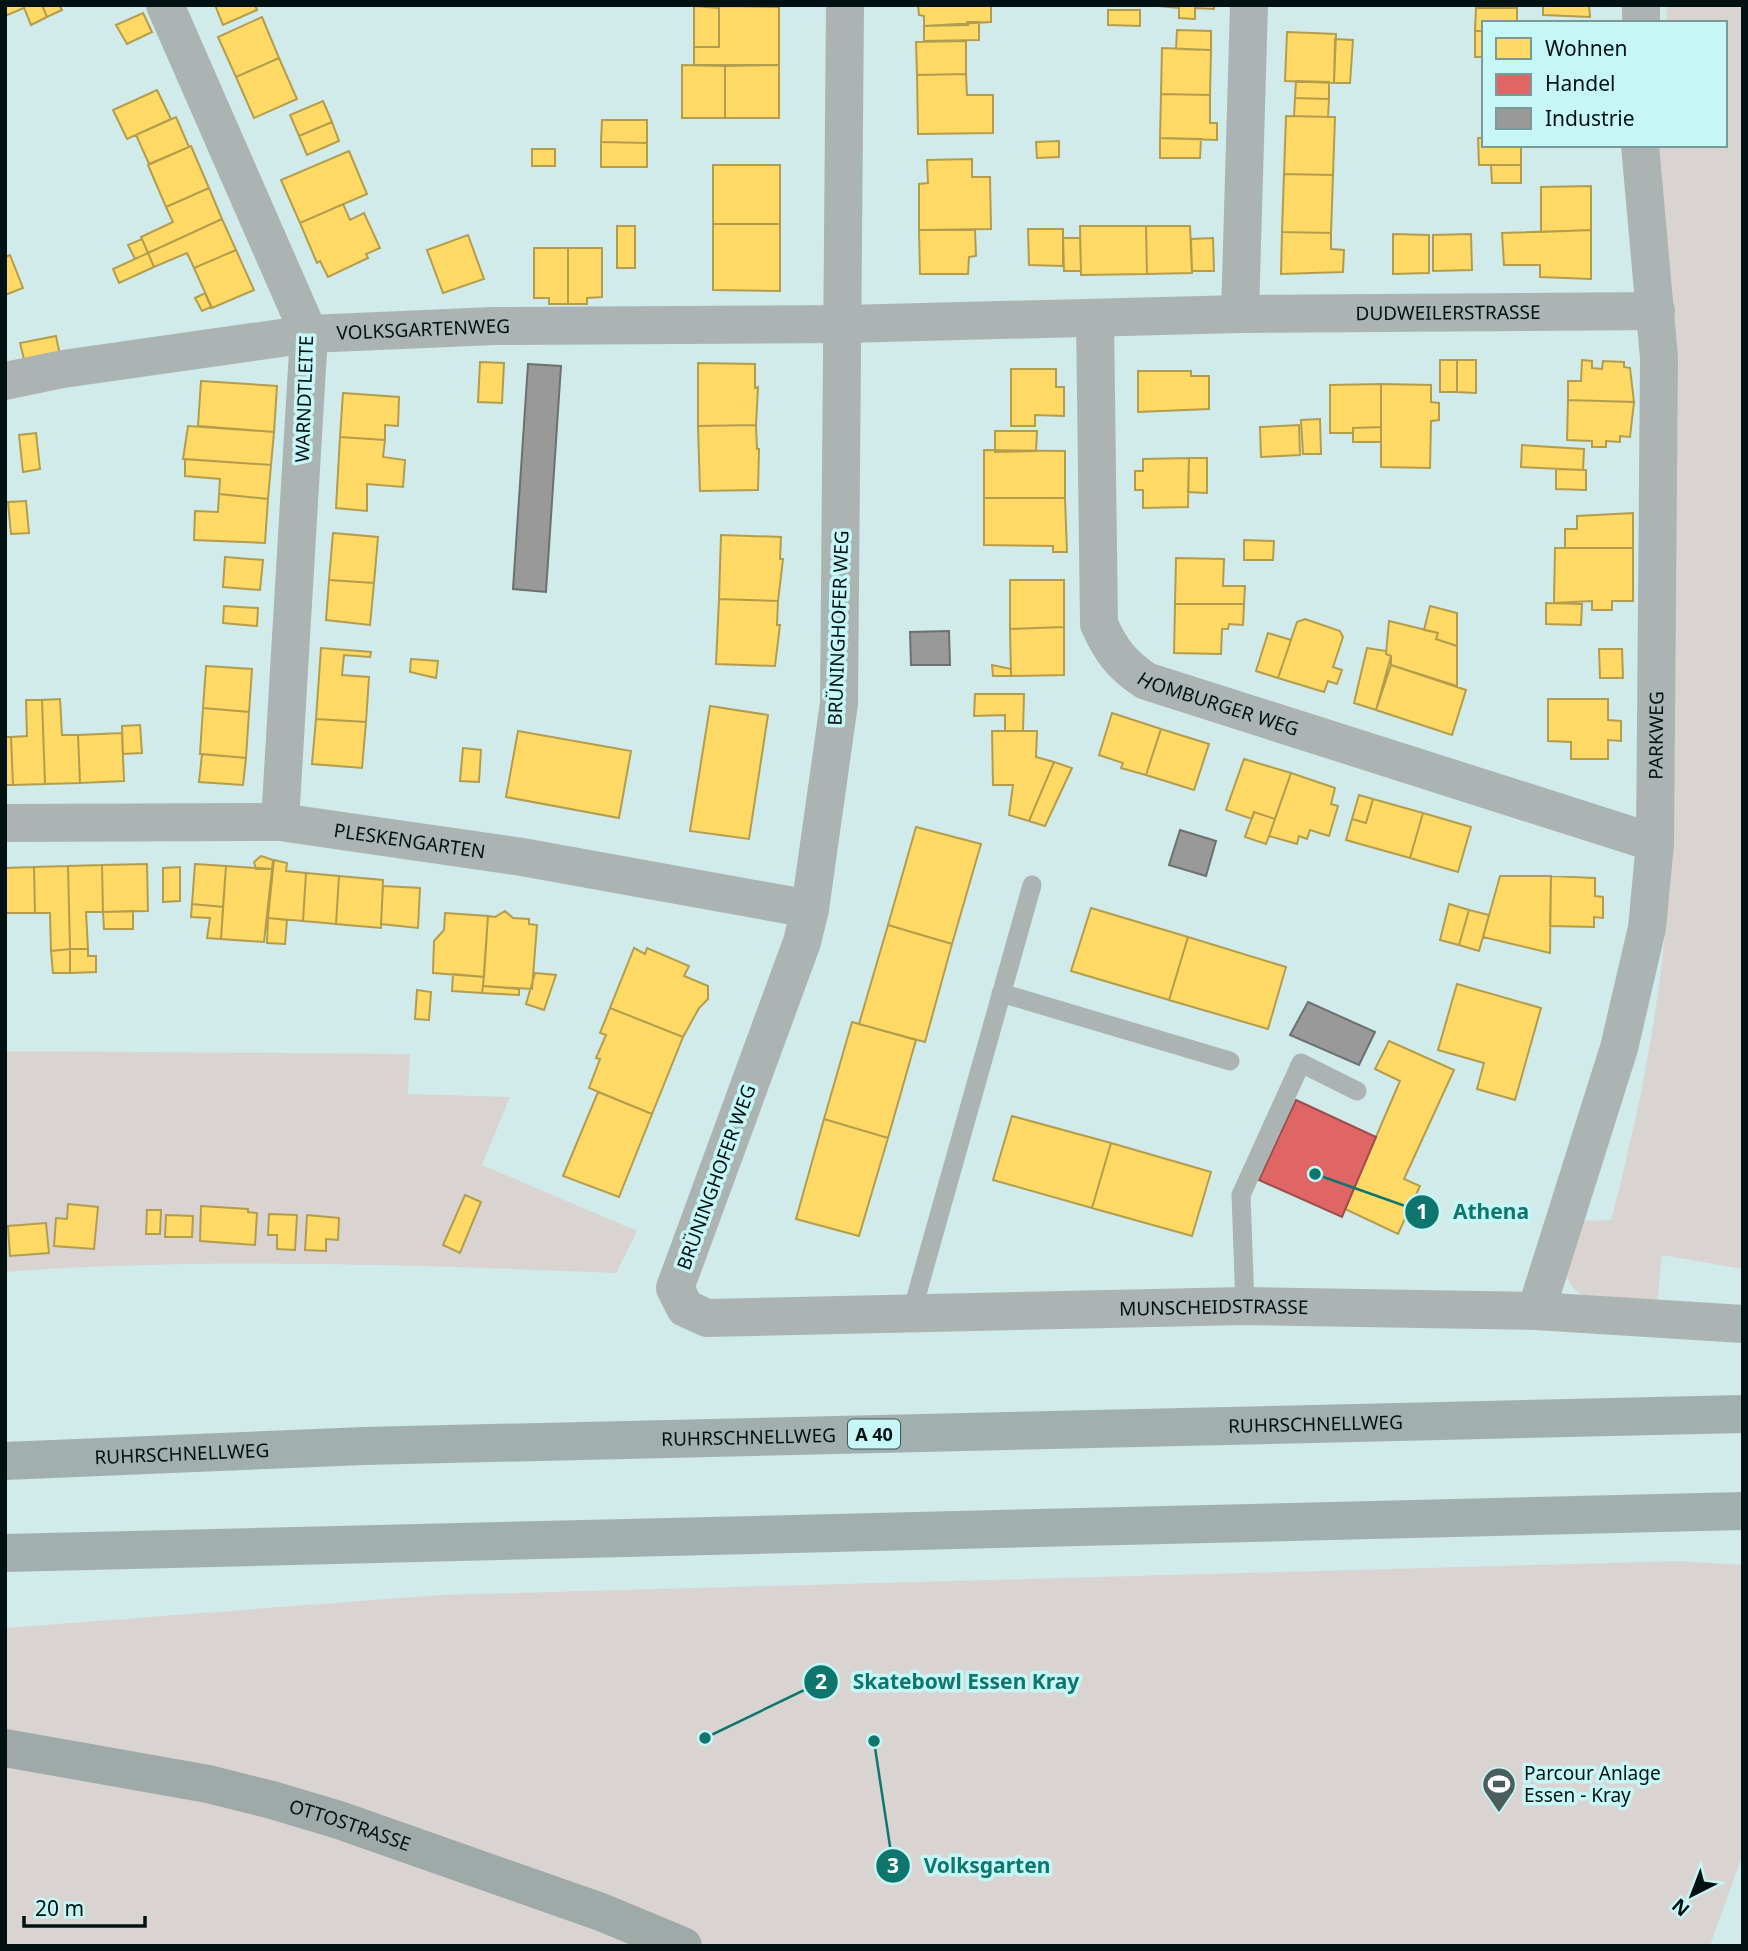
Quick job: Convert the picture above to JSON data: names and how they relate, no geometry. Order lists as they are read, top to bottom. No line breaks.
{"streets":{"highway":["RUHRSCHNELLWEG","A 40"],"street":["DUDWEILERSTRASSE","VOLKSGARTENWEG","WARNDTLEITE","BRÜNINGHOFER WEG","HOMBURGER WEG","PARKWEG","PLESKENGARTEN","MUNSCHEIDSTRASSE","OTTOSTRASSE"]},"crossings":[["DUDWEILERSTRASSE","VOLKSGARTENWEG"],["DUDWEILERSTRASSE","BRÜNINGHOFER WEG"],["DUDWEILERSTRASSE","HOMBURGER WEG"],["DUDWEILERSTRASSE","PARKWEG"],["VOLKSGARTENWEG","WARNDTLEITE"],["VOLKSGARTENWEG","BRÜNINGHOFER WEG"],["WARNDTLEITE","PLESKENGARTEN"],["BRÜNINGHOFER WEG","PLESKENGARTEN"],["BRÜNINGHOFER WEG","MUNSCHEIDSTRASSE"],["HOMBURGER WEG","PARKWEG"],["PARKWEG","MUNSCHEIDSTRASSE"]],"places":{"other":["Athena","Skatebowl Essen Kray","Volksgarten"],"sports":["Parcour Anlage Essen - Kray"]},"legend":["Wohnen","Handel","Industrie"],"scale_bar":"20 m","north":"bottom left"}
